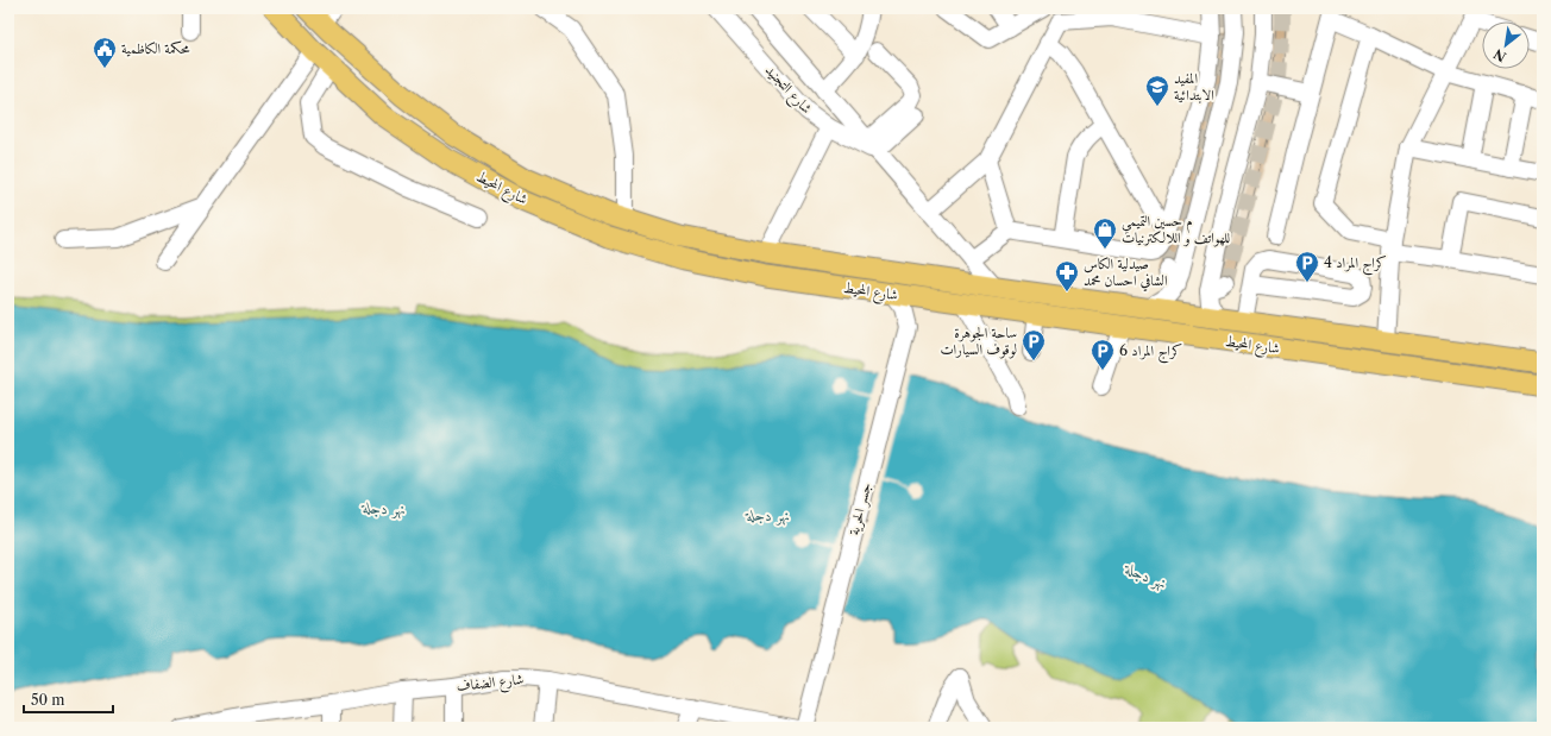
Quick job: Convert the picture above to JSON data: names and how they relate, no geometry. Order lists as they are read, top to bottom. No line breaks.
{"streets":{"main road":["شارع المحيط"],"street":["شارع التجنيد","جسر الحرية","شارع الضفاف"]},"crossings":[["شارع التجنيد","شارع المحيط"],["شارع المحيط","جسر الحرية"]],"water":["نهر دجلة"],"places":{"public building":["محكمة الكاظمية"],"school or university":["المفيد الابتدائية"],"shop":["م حسين التميمي للهواتف و اللالكترنيات"],"parking":["كراج المراد 4","ساحة الجوهرة لوقوف السيارات","كراج المراد 6"],"pharmacy":["صيدلية الكاس الشافي احسان محمد"]},"scale_bar":"50 m","north":"bottom left"}
